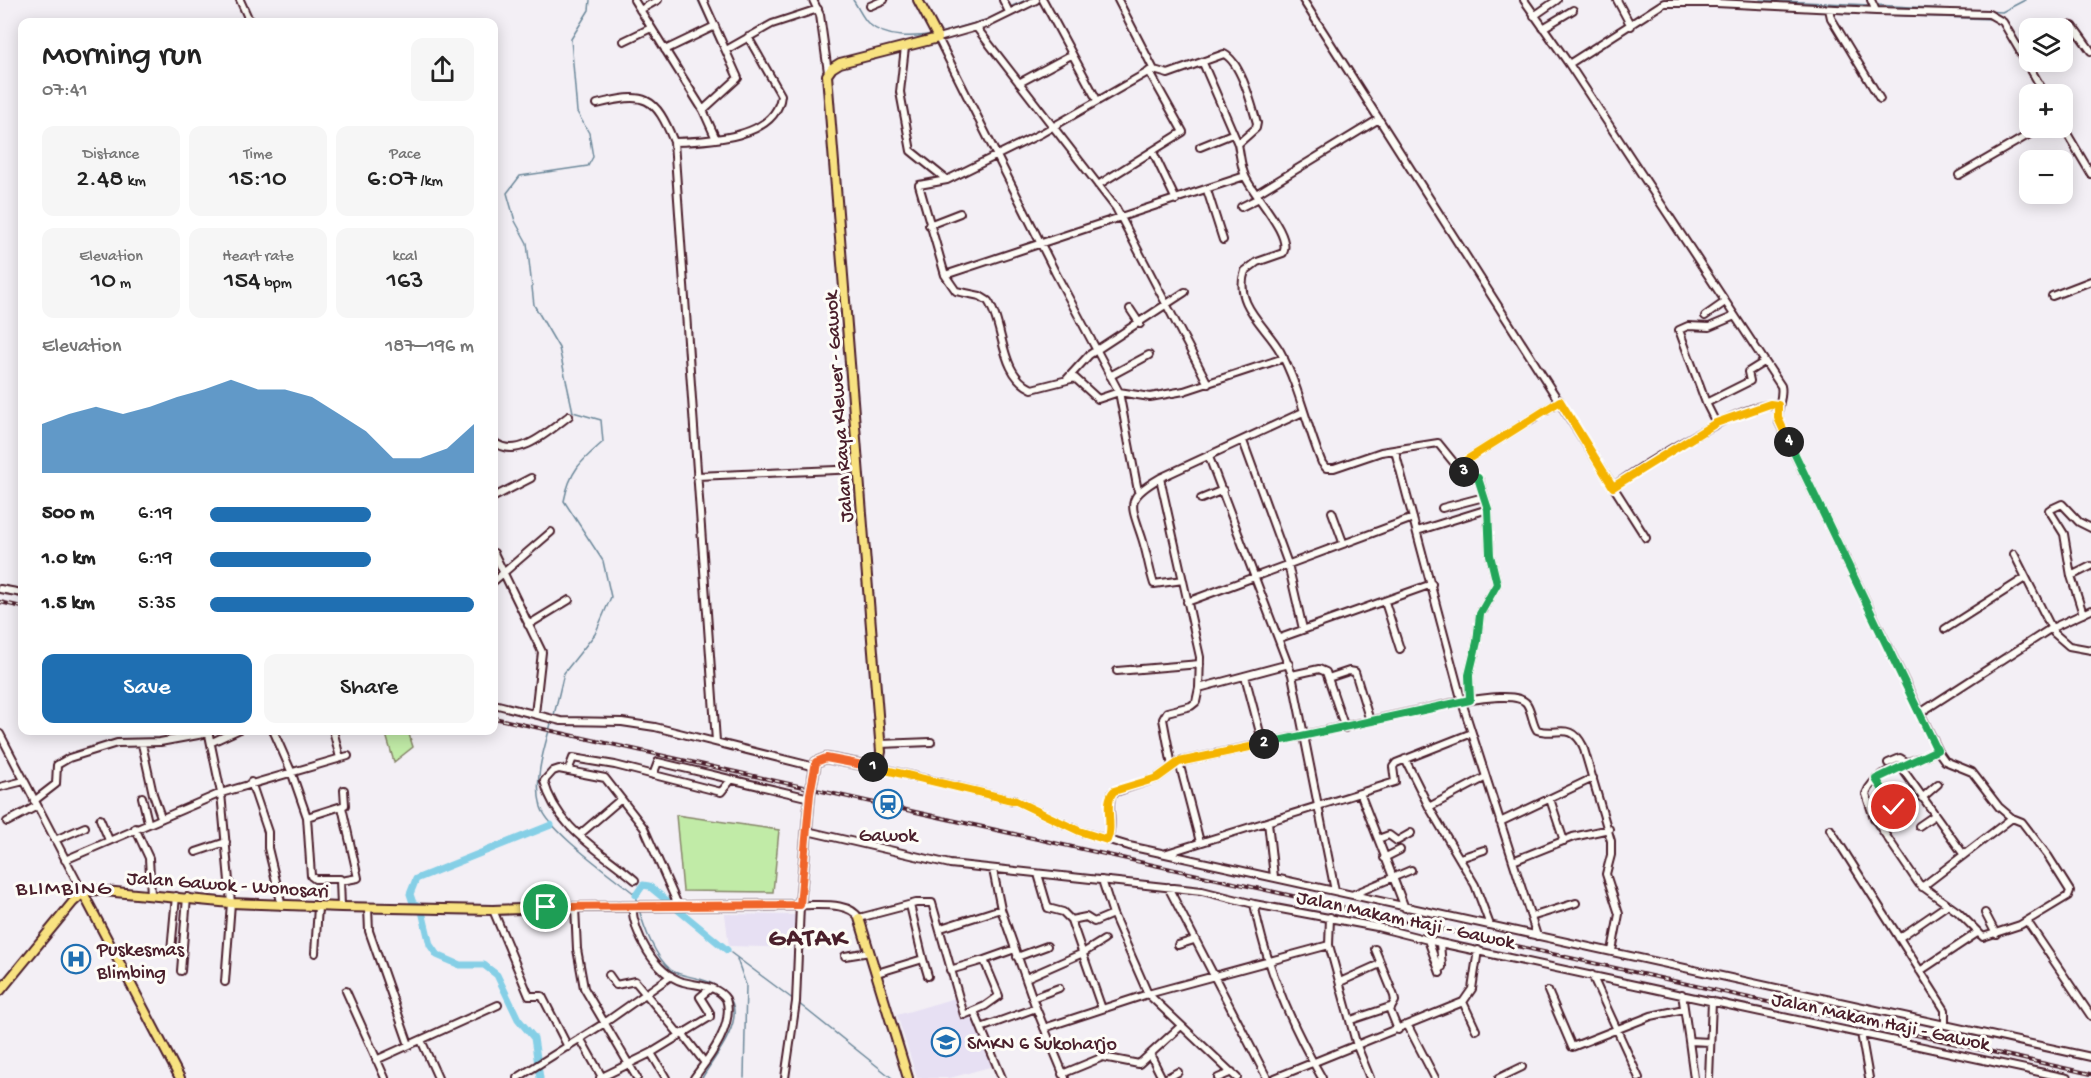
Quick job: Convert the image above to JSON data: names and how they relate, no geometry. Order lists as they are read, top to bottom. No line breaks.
{"streets":{"main road":["Jalan Raya Klewer - Gawok","Jalan Gawok - Wonosari"],"street":["Jalan Makam Haji - Gawok"]},"districts":["BLIMBING","GATAK"],"places":{"station":["Gawok"],"hospital":["Puskesmas Blimbing"],"school or university":["SMKN 6 Sukoharjo"]},"page":{"map_buttons":["+","−"],"heading":["Morning run","07:41"],"stats":[["Distance","2.48 km"],["Time","15:10"],["Pace","6:07 /km"],["Elevation","10 m"],["Heart rate","154 bpm"],["kcal","163"]],"chart":["Elevation","187–196 m"],"pins":["4","3","2","1"],"list":[{"name":"500 m","note":"6:19"},{"name":"1.0 km","note":"6:19"},{"name":"1.5 km","note":"5:35"}],"buttons":["Save","Share"]}}
